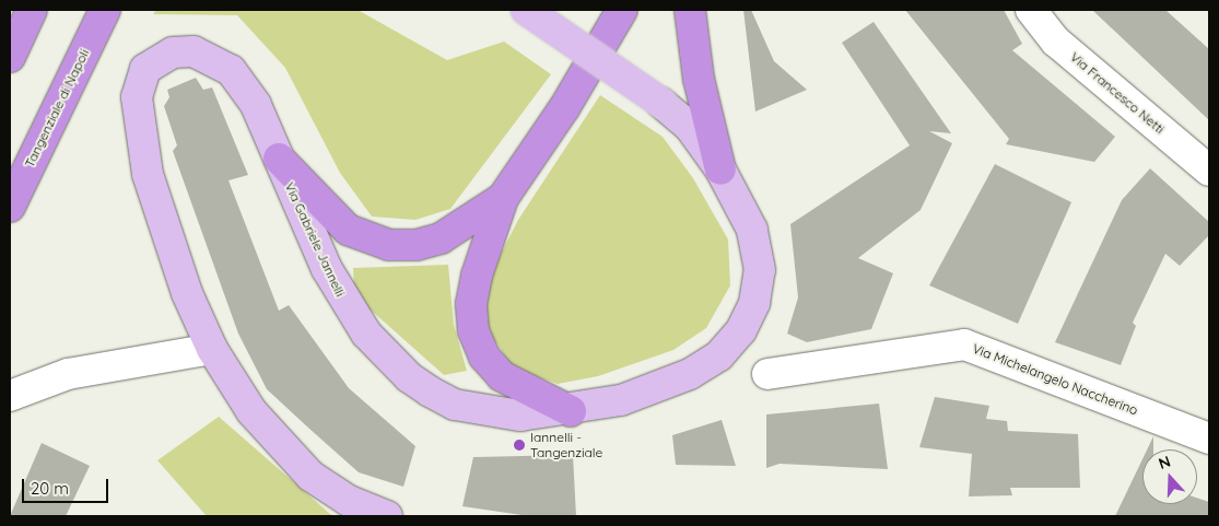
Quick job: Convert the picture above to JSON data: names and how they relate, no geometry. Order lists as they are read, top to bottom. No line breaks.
{"streets":{"highway":["Tangenziale di Napoli"],"main road":["Via Gabriele Jannelli"],"street":["Via Francesco Netti","Via Michelangelo Naccherino"]},"places":["Iannelli - Tangenziale"],"scale_bar":"20 m","north":"top"}
